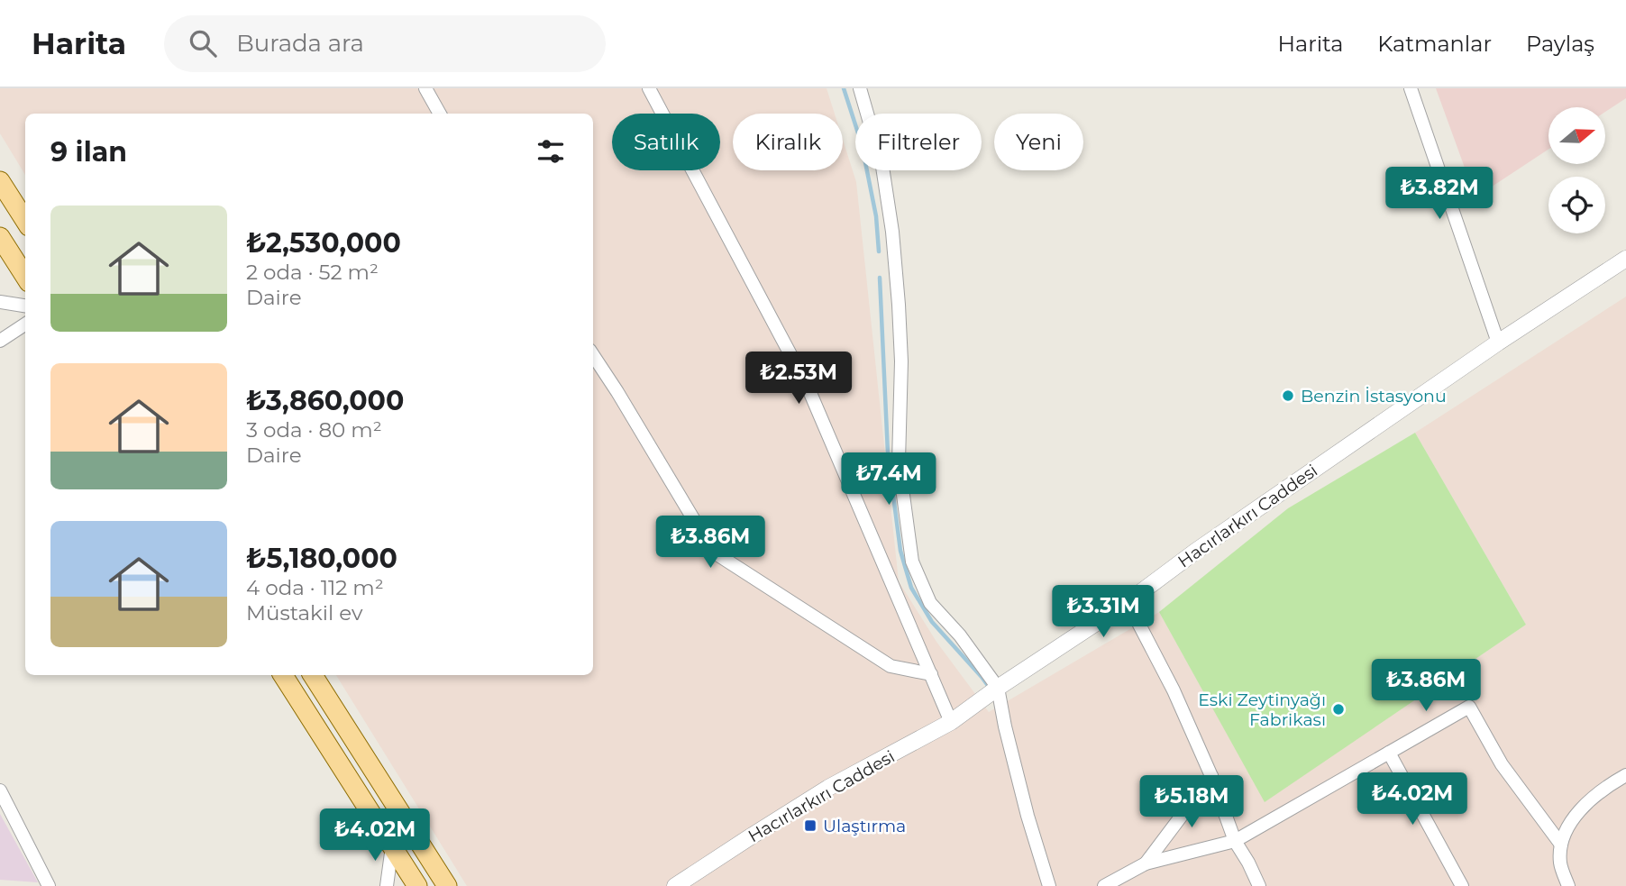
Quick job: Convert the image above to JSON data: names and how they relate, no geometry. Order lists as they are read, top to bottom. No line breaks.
{"streets":{"street":["Hacırlarkırı Caddesi"]},"places":{"other":["Benzin İstasyonu","Eski Zeytinyağı Fabrikası"],"transit":["Ulaştırma"]},"north":"right","page":{"header":"Harita","search":"Burada ara","nav":["Harita","Katmanlar","Paylaş"],"chip":["Satılık","Kiralık","Filtreler","Yeni"],"heading":"9 ilan","price":["₺3.82M","₺2.53M","₺7.4M","₺3.86M","₺3.31M","₺3.86M","₺4.02M","₺5.18M","₺4.02M"],"list":[{"name":"₺2,530,000","note":"2 oda · 52 m² · Daire"},{"name":"₺3,860,000","note":"3 oda · 80 m² · Daire"},{"name":"₺5,180,000","note":"4 oda · 112 m² · Müstakil ev"}]}}
